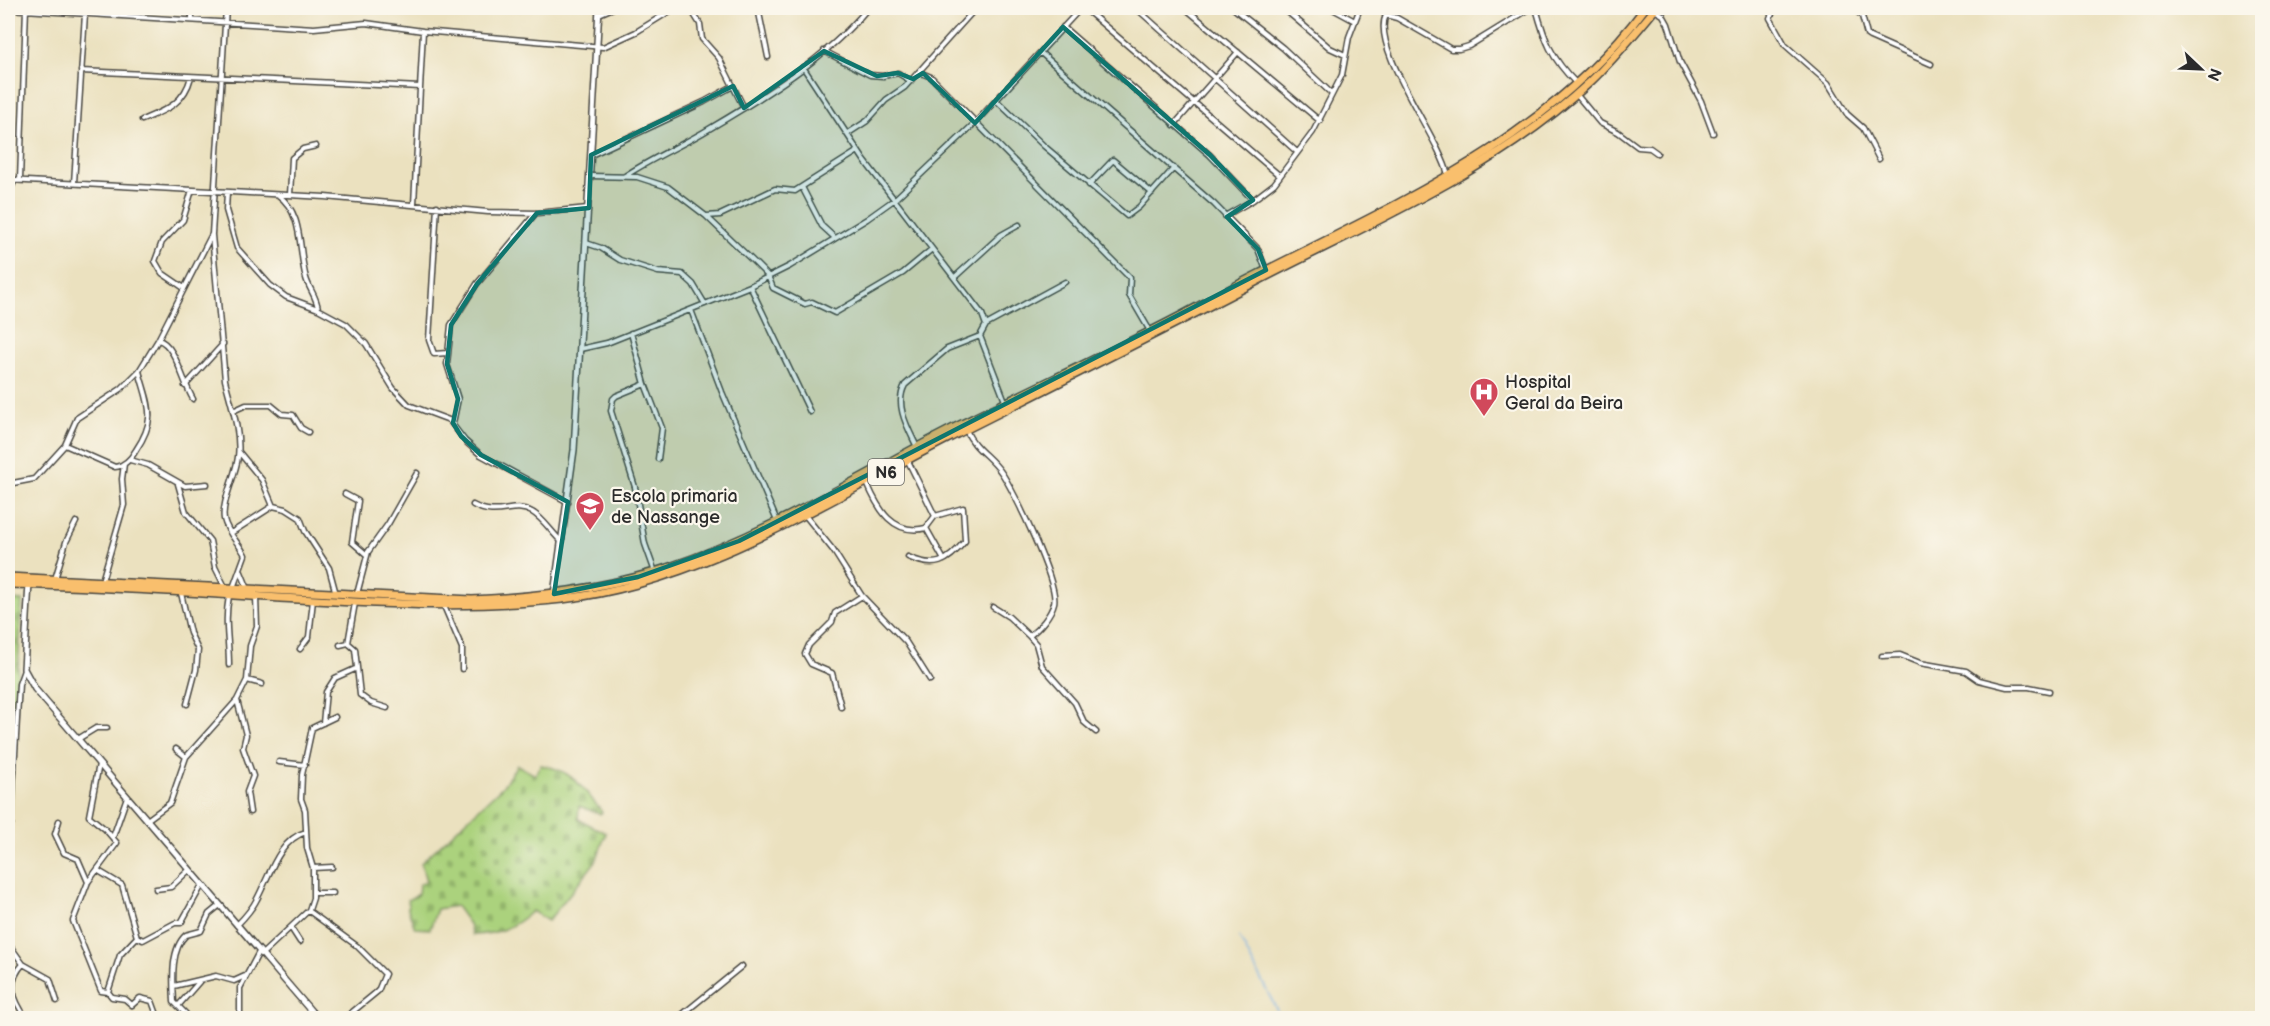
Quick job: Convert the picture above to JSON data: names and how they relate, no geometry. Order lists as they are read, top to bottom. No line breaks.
{"streets":{"highway":["N6"]},"places":{"hospital":["Hospital Geral da Beira"],"school or university":["Escola primaria de Nassange"]},"north":"bottom right"}
